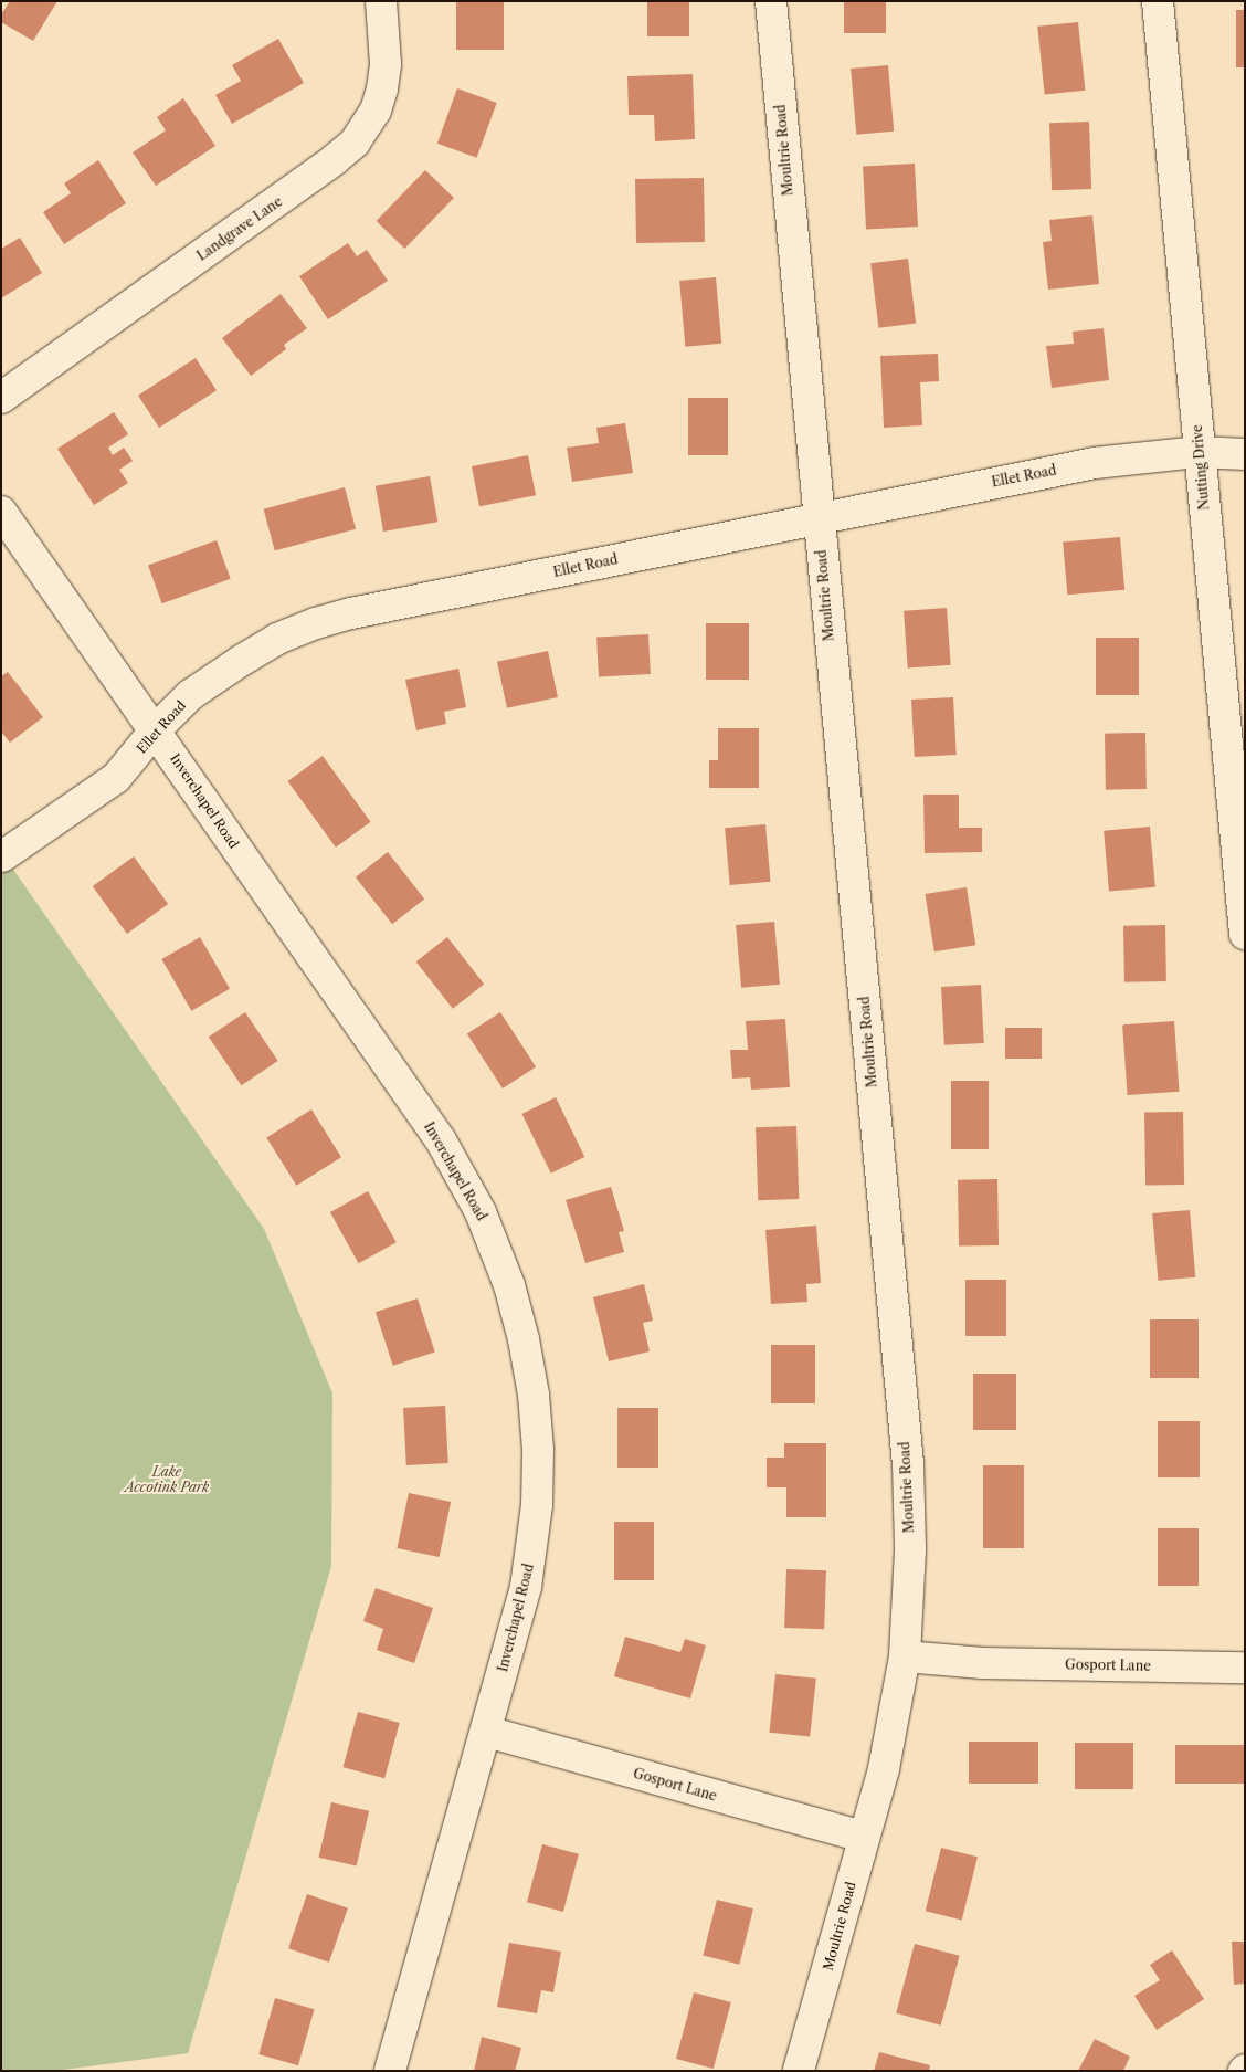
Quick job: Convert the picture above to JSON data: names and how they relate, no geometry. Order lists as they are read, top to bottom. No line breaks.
{"streets":{"street":["Moultrie Road","Landgrave Lane","Nutting Drive","Ellet Road","Inverchapel Road","Gosport Lane"]},"crossings":[["Moultrie Road","Ellet Road"],["Moultrie Road","Gosport Lane"],["Nutting Drive","Ellet Road"],["Ellet Road","Inverchapel Road"],["Inverchapel Road","Gosport Lane"]],"parks":["Lake Accotink Park"]}
